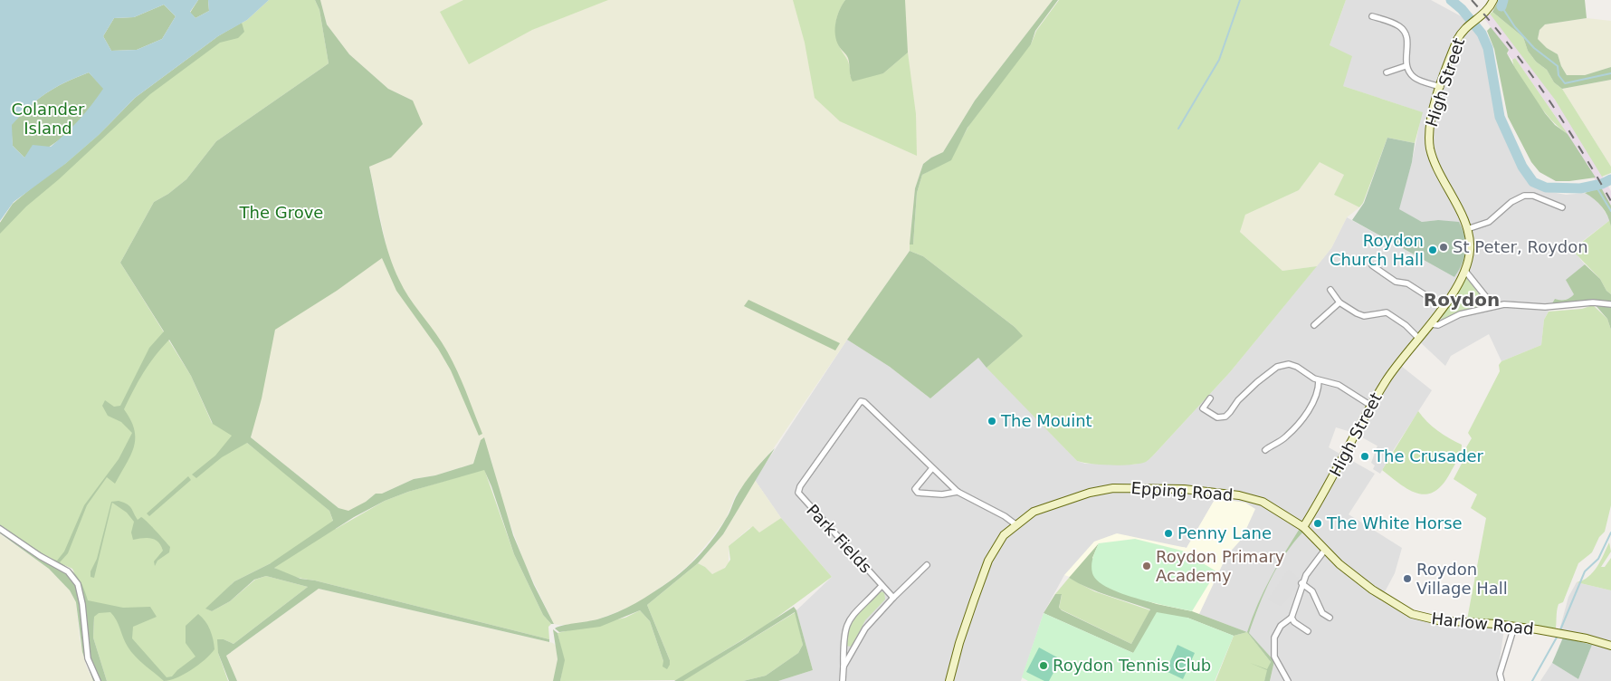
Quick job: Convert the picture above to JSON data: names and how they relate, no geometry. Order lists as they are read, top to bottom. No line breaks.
{"streets":{"main road":["High Street","Epping Road","Harlow Road"],"street":["Park Fields"]},"crossings":[["High Street","Epping Road"],["High Street","Harlow Road"],["Epping Road","Harlow Road"]],"districts":["Roydon"],"parks":["Colander Island","The Grove"],"places":["St Peter, Roydon","Roydon Church Hall","The Mouint","The Crusader","The White Horse","Penny Lane","Roydon Primary Academy","Roydon Village Hall","Roydon Tennis Club"]}
